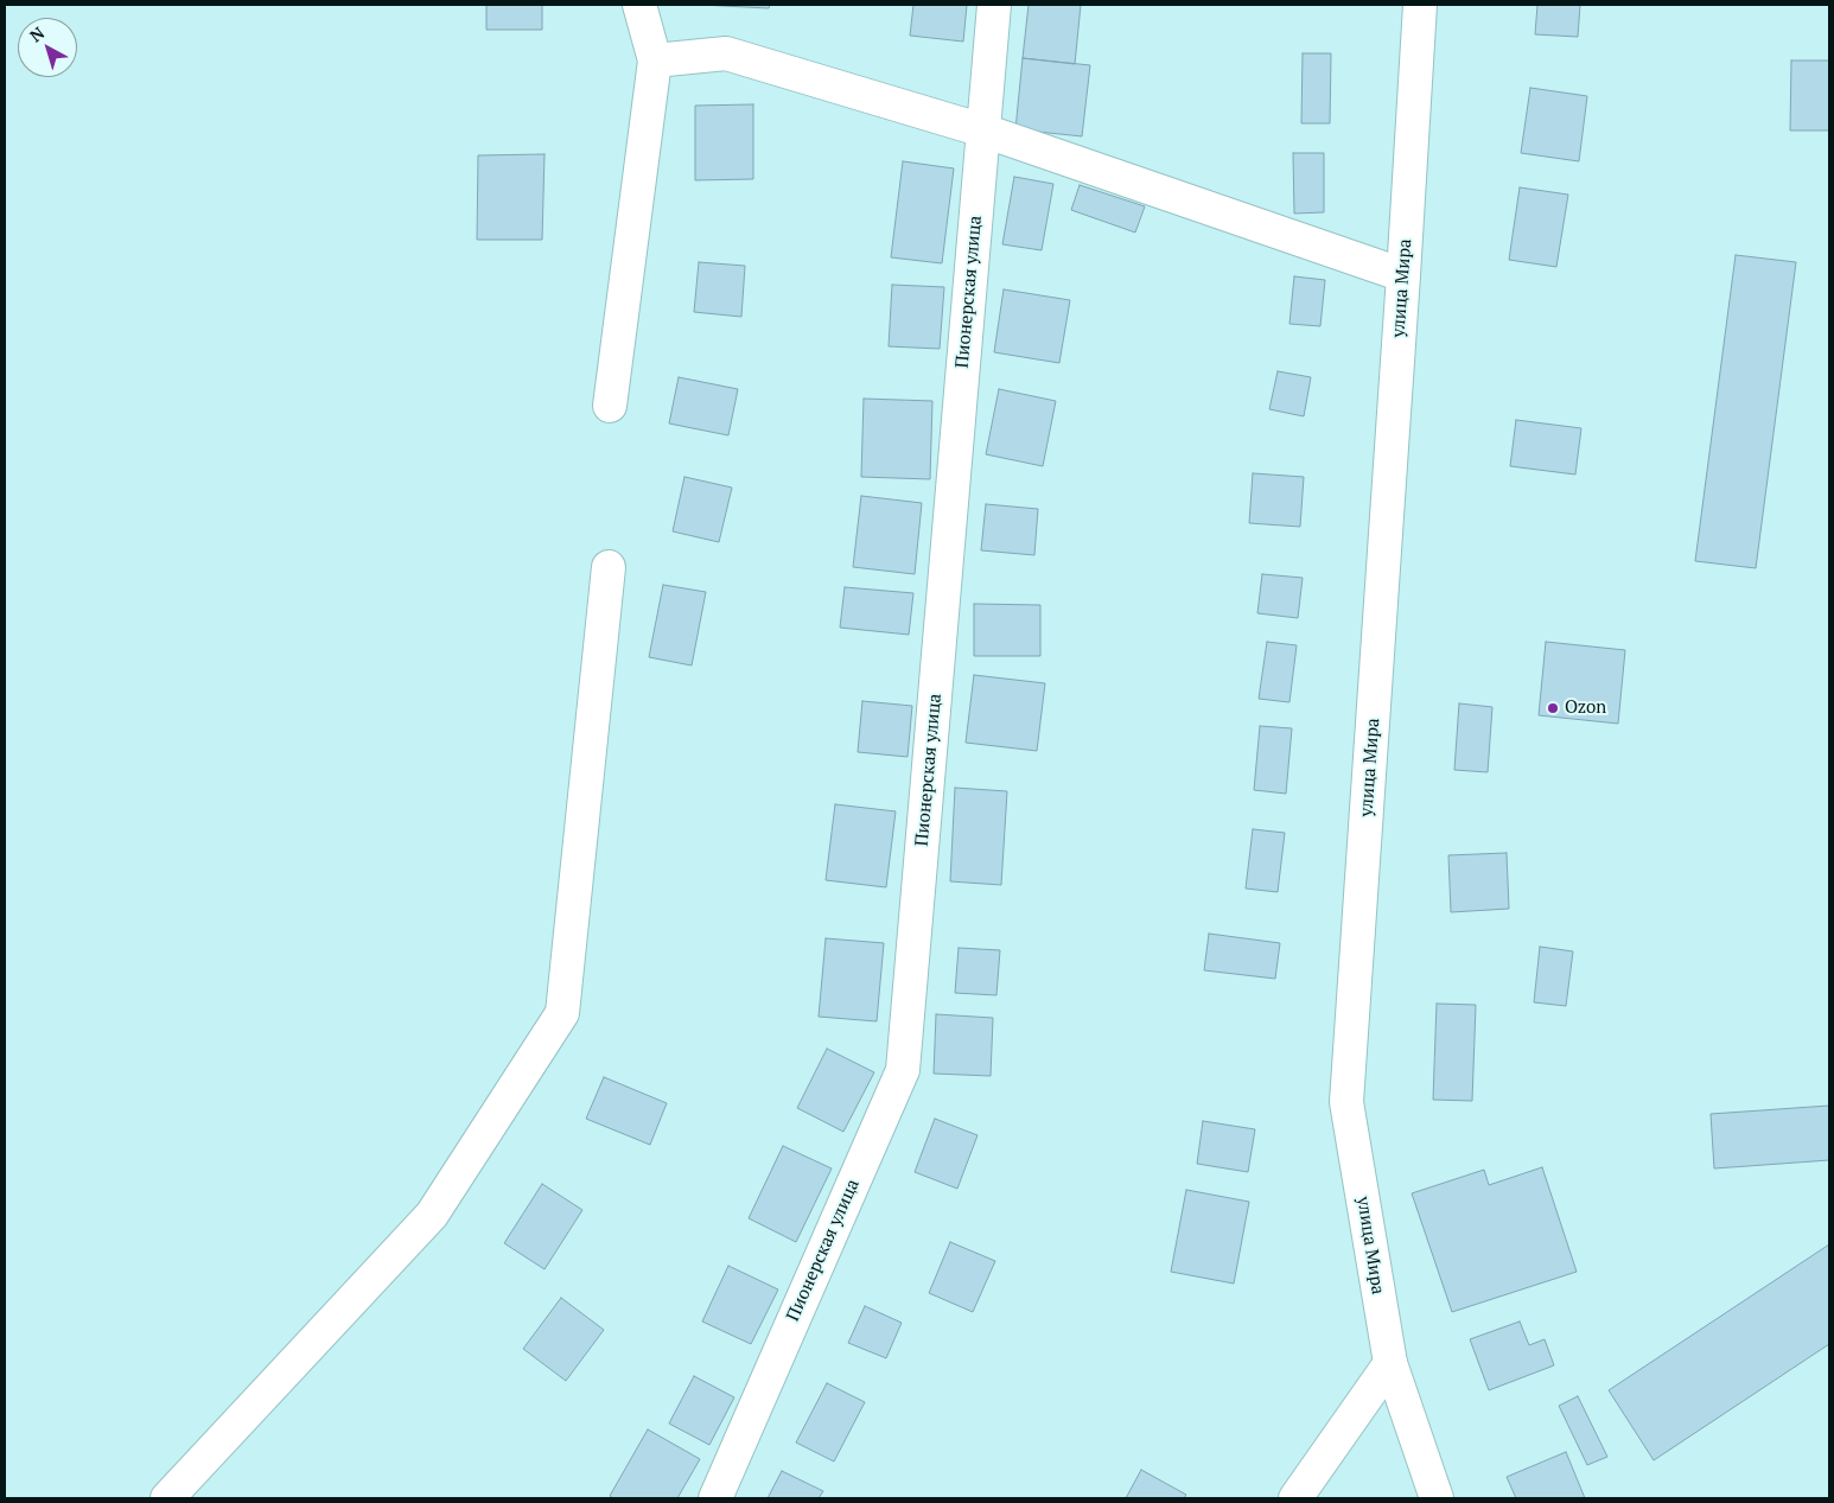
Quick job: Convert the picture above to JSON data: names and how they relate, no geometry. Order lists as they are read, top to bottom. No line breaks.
{"streets":{"street":["улица Мира","Пионерская улица"]},"places":["Ozon"],"north":"top left"}
